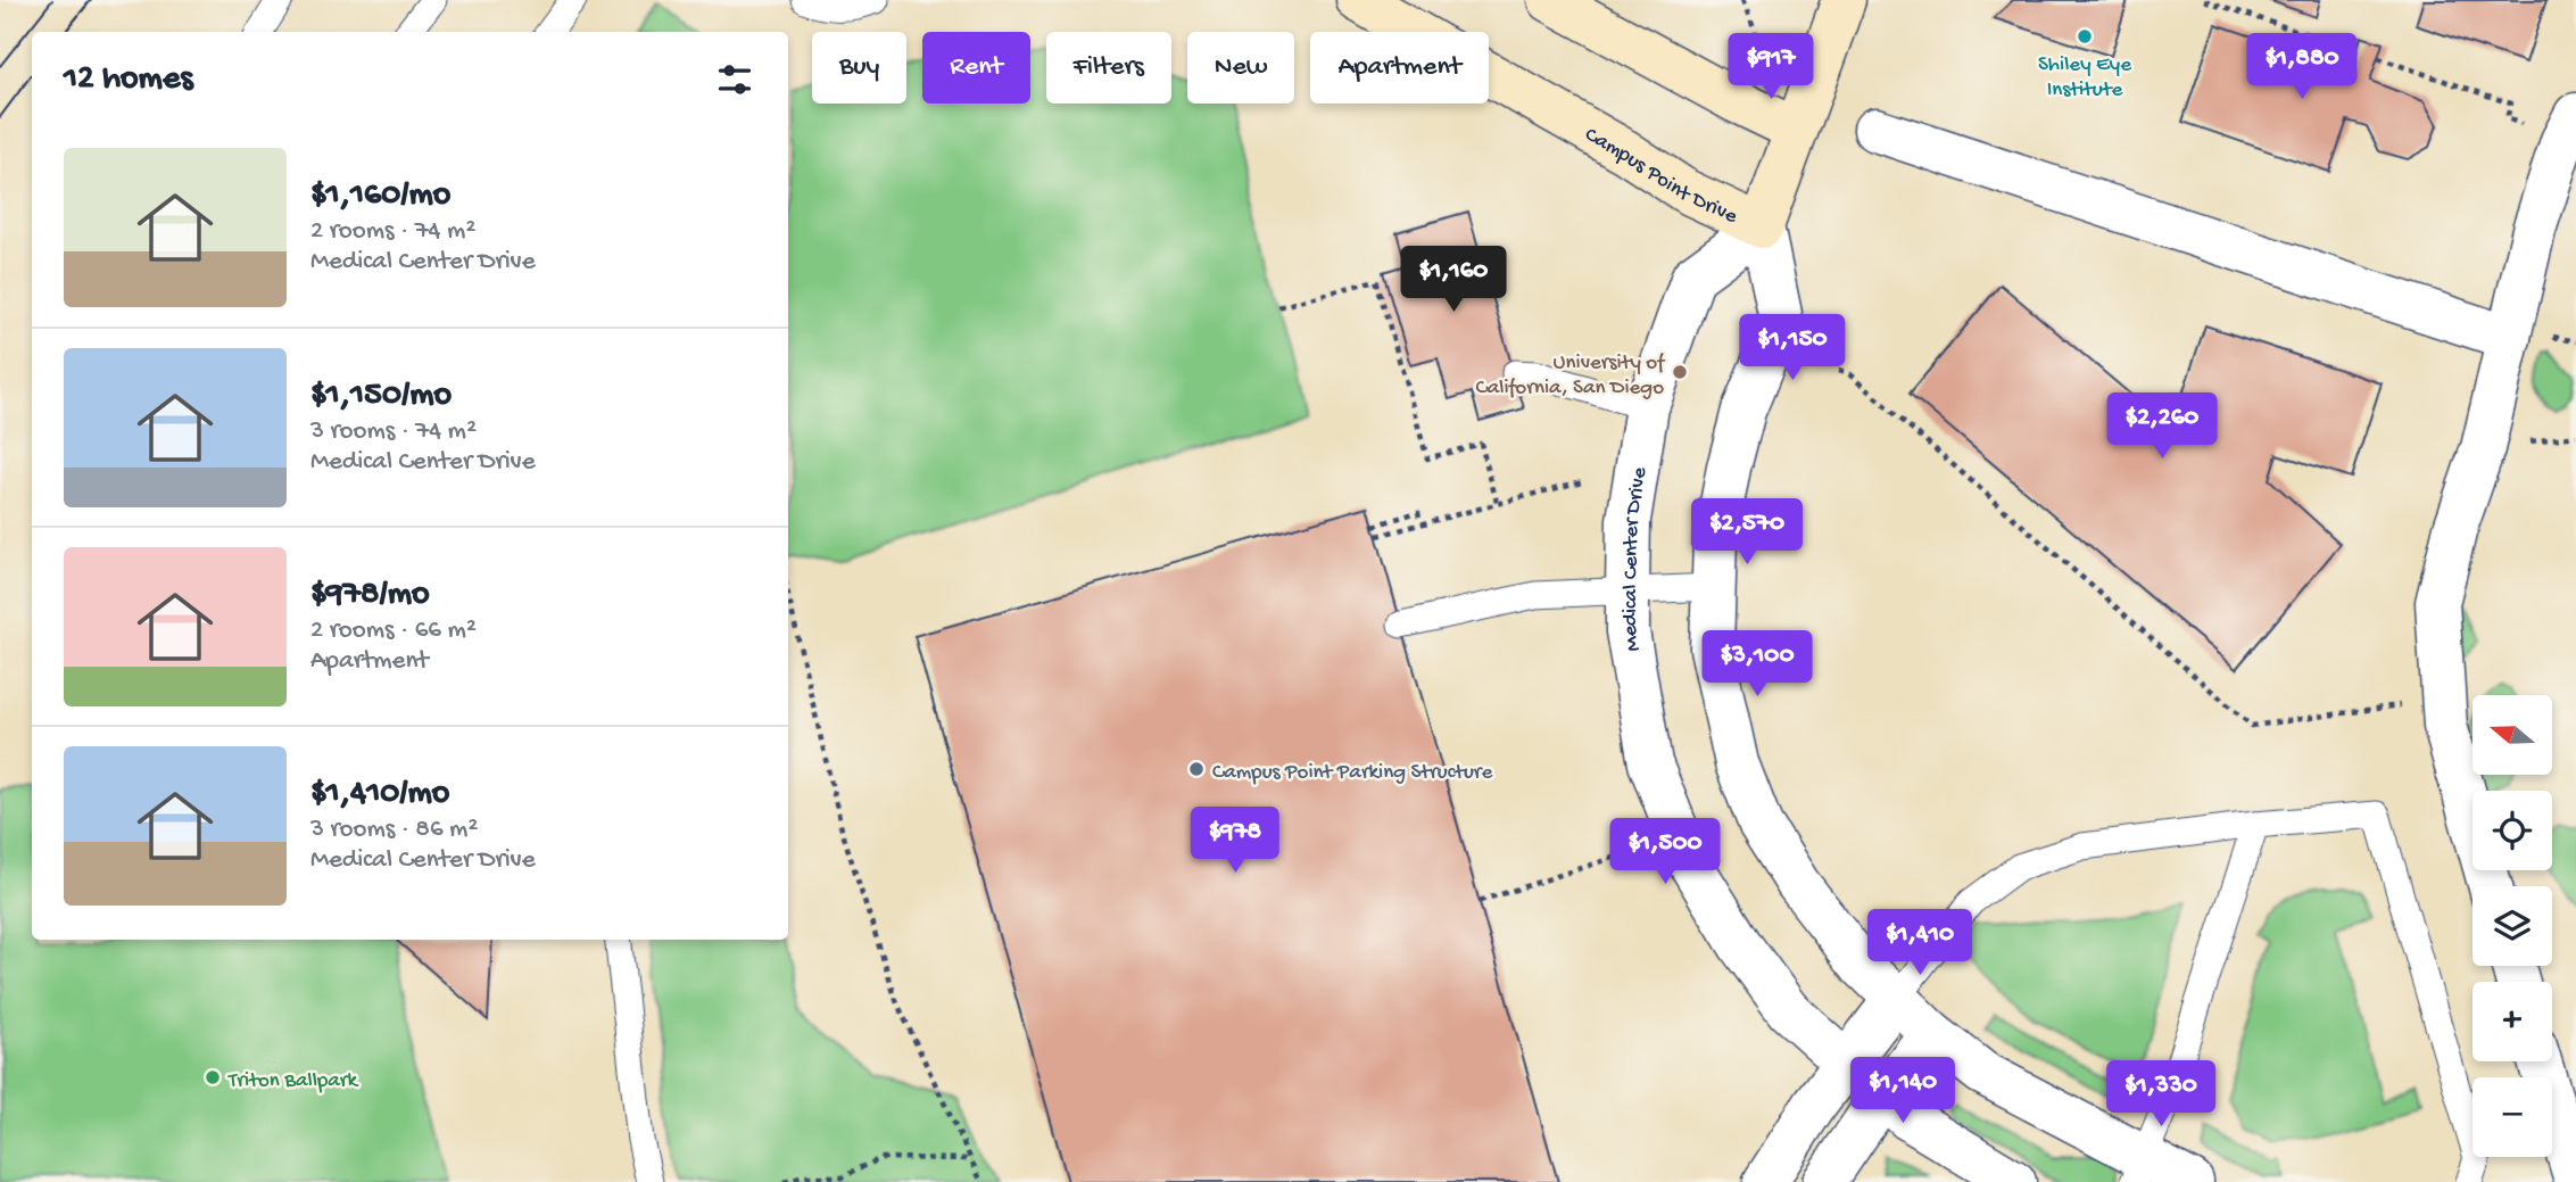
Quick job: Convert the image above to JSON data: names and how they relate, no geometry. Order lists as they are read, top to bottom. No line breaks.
{"streets":{"street":["Campus Point Drive","Medical Center Drive"]},"crossings":[["Campus Point Drive","Medical Center Drive"]],"places":["Shiley Eye Institute","University of California, San Diego","Campus Point Parking Structure","Triton Ballpark"],"north":"left","page":{"chip":["Buy","Rent","Filters","New","Apartment"],"heading":"12 homes","price":["$917","$1,880","$1,160","$1,150","$2,260","$2,570","$3,100","$978","$1,500","$1,410","$1,140","$1,330"],"list":[{"name":"$1,160/mo","note":"2 rooms · 74 m² · Medical Center Drive"},{"name":"$1,150/mo","note":"3 rooms · 74 m² · Medical Center Drive"},{"name":"$978/mo","note":"2 rooms · 66 m² · Apartment"},{"name":"$1,410/mo","note":"3 rooms · 86 m² · Medical Center Drive"}],"map_buttons":["+","−"]}}
